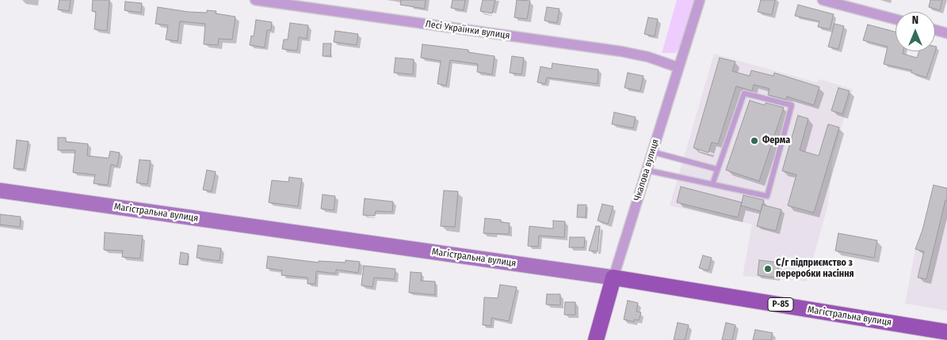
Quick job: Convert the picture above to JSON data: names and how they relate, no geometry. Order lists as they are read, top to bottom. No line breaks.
{"streets":{"main road":["Чкалова вулиця","Магістральна вулиця","Р-85"],"street":["Лесі Українки вулиця"]},"crossings":[["Лесі Українки вулиця","Чкалова вулиця"],["Чкалова вулиця","Магістральна вулиця"]],"places":["Ферма","С/г підприємство з переробки насіння"],"north":"top"}
